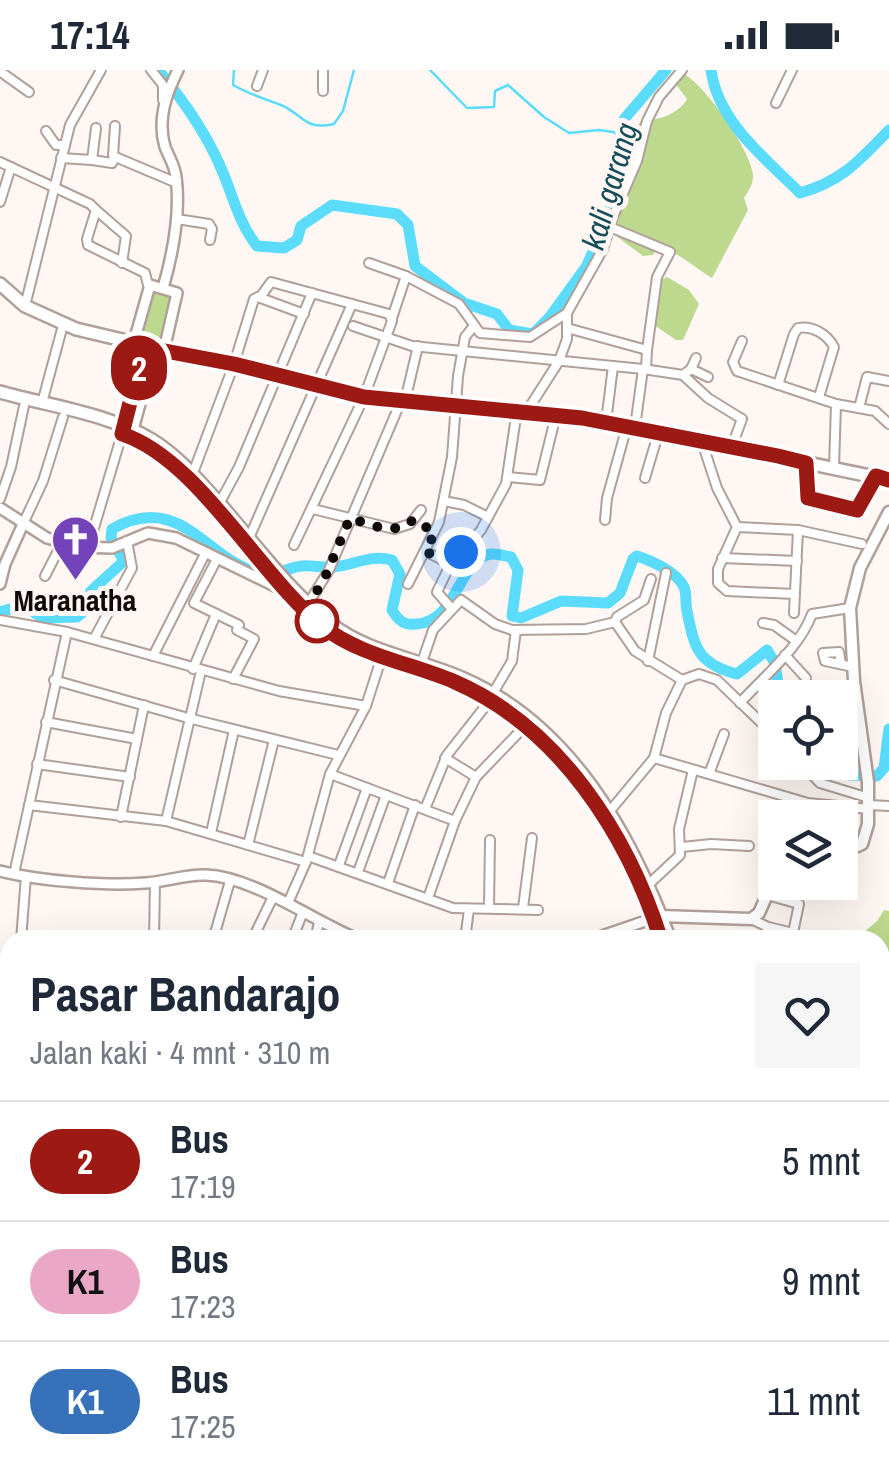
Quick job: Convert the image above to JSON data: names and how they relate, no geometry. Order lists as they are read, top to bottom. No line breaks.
{"water":["kali garang"],"places":{"church":["Maranatha"]},"lines":["bus line 2"],"page":{"status":"17:14","on_map":"2","heading":["Pasar Bandarajo","Jalan kaki · 4 mnt · 310 m"],"list":[{"mark":"2","name":"Bus","note":"17:19","value":"5 mnt"},{"mark":"K1","name":"Bus","note":"17:23","value":"9 mnt"},{"mark":"K1","name":"Bus","note":"17:25","value":"11 mnt"}]}}
